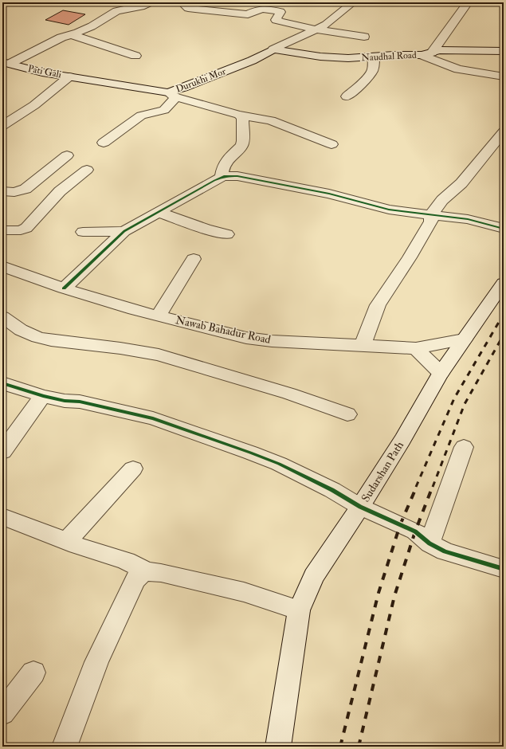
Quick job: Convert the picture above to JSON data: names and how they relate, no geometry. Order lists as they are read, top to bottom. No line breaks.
{"streets":{"street":["Naudhal Road","Pati Gali","Durukhi Mor","Nawab Bahadur Road","Sudarshan Path"]},"crossings":[["Naudhal Road","Durukhi Mor"],["Pati Gali","Durukhi Mor"],["Nawab Bahadur Road","Sudarshan Path"]]}
